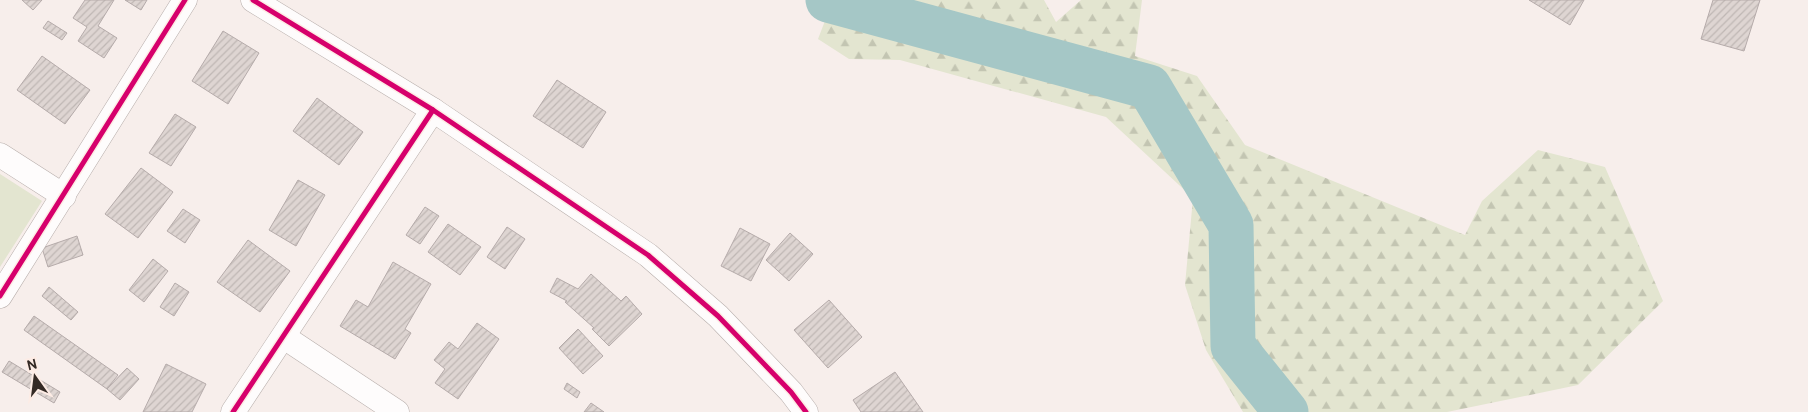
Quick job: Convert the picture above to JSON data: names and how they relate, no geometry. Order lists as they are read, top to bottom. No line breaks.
{"north":"top"}
